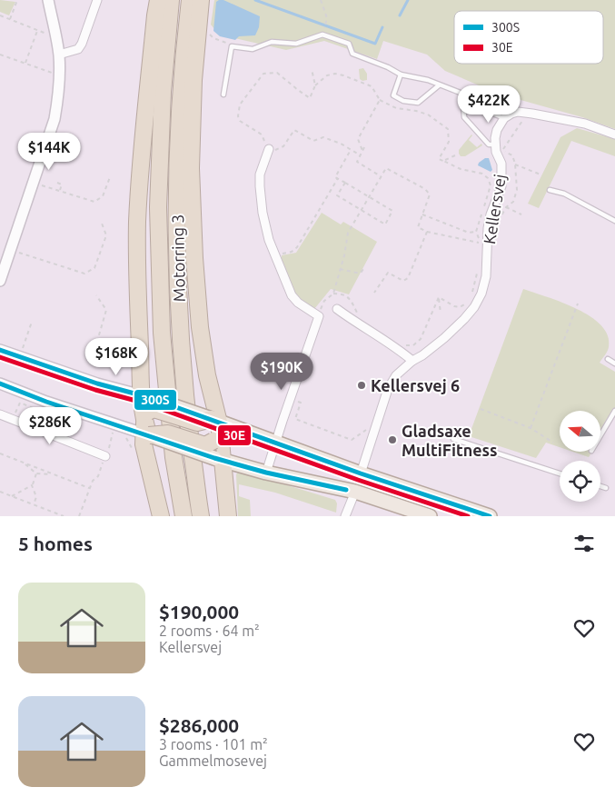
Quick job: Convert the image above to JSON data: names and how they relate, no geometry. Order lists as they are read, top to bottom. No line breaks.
{"streets":{"highway":["Motorring 3"],"street":["Kellersvej"]},"places":["Kellersvej 6","Gladsaxe MultiFitness"],"lines":["transit line 300S","transit line 30E"],"legend":["300S","30E"],"north":"left","page":{"price":["$422K","$144K","$168K","$190K","$286K"],"heading":"5 homes","list":[{"name":"$190,000","note":"2 rooms · 64 m² · Kellersvej"},{"name":"$286,000","note":"3 rooms · 101 m² · Gammelmosevej"}]}}
